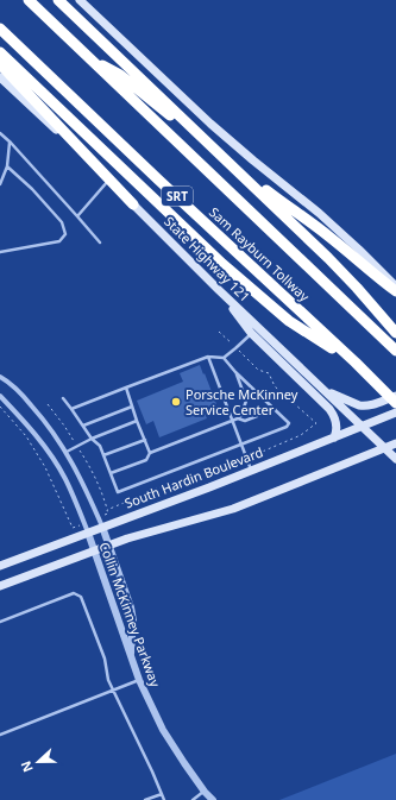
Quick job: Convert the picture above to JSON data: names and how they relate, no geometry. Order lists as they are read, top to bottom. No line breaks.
{"streets":{"highway":["SRT","Sam Rayburn Tollway"],"main road":["State Highway 121","South Hardin Boulevard"],"street":["Collin McKinney Parkway"]},"crossings":[["State Highway 121","South Hardin Boulevard"],["South Hardin Boulevard","Collin McKinney Parkway"]],"places":["Porsche McKinney Service Center"],"north":"left"}
